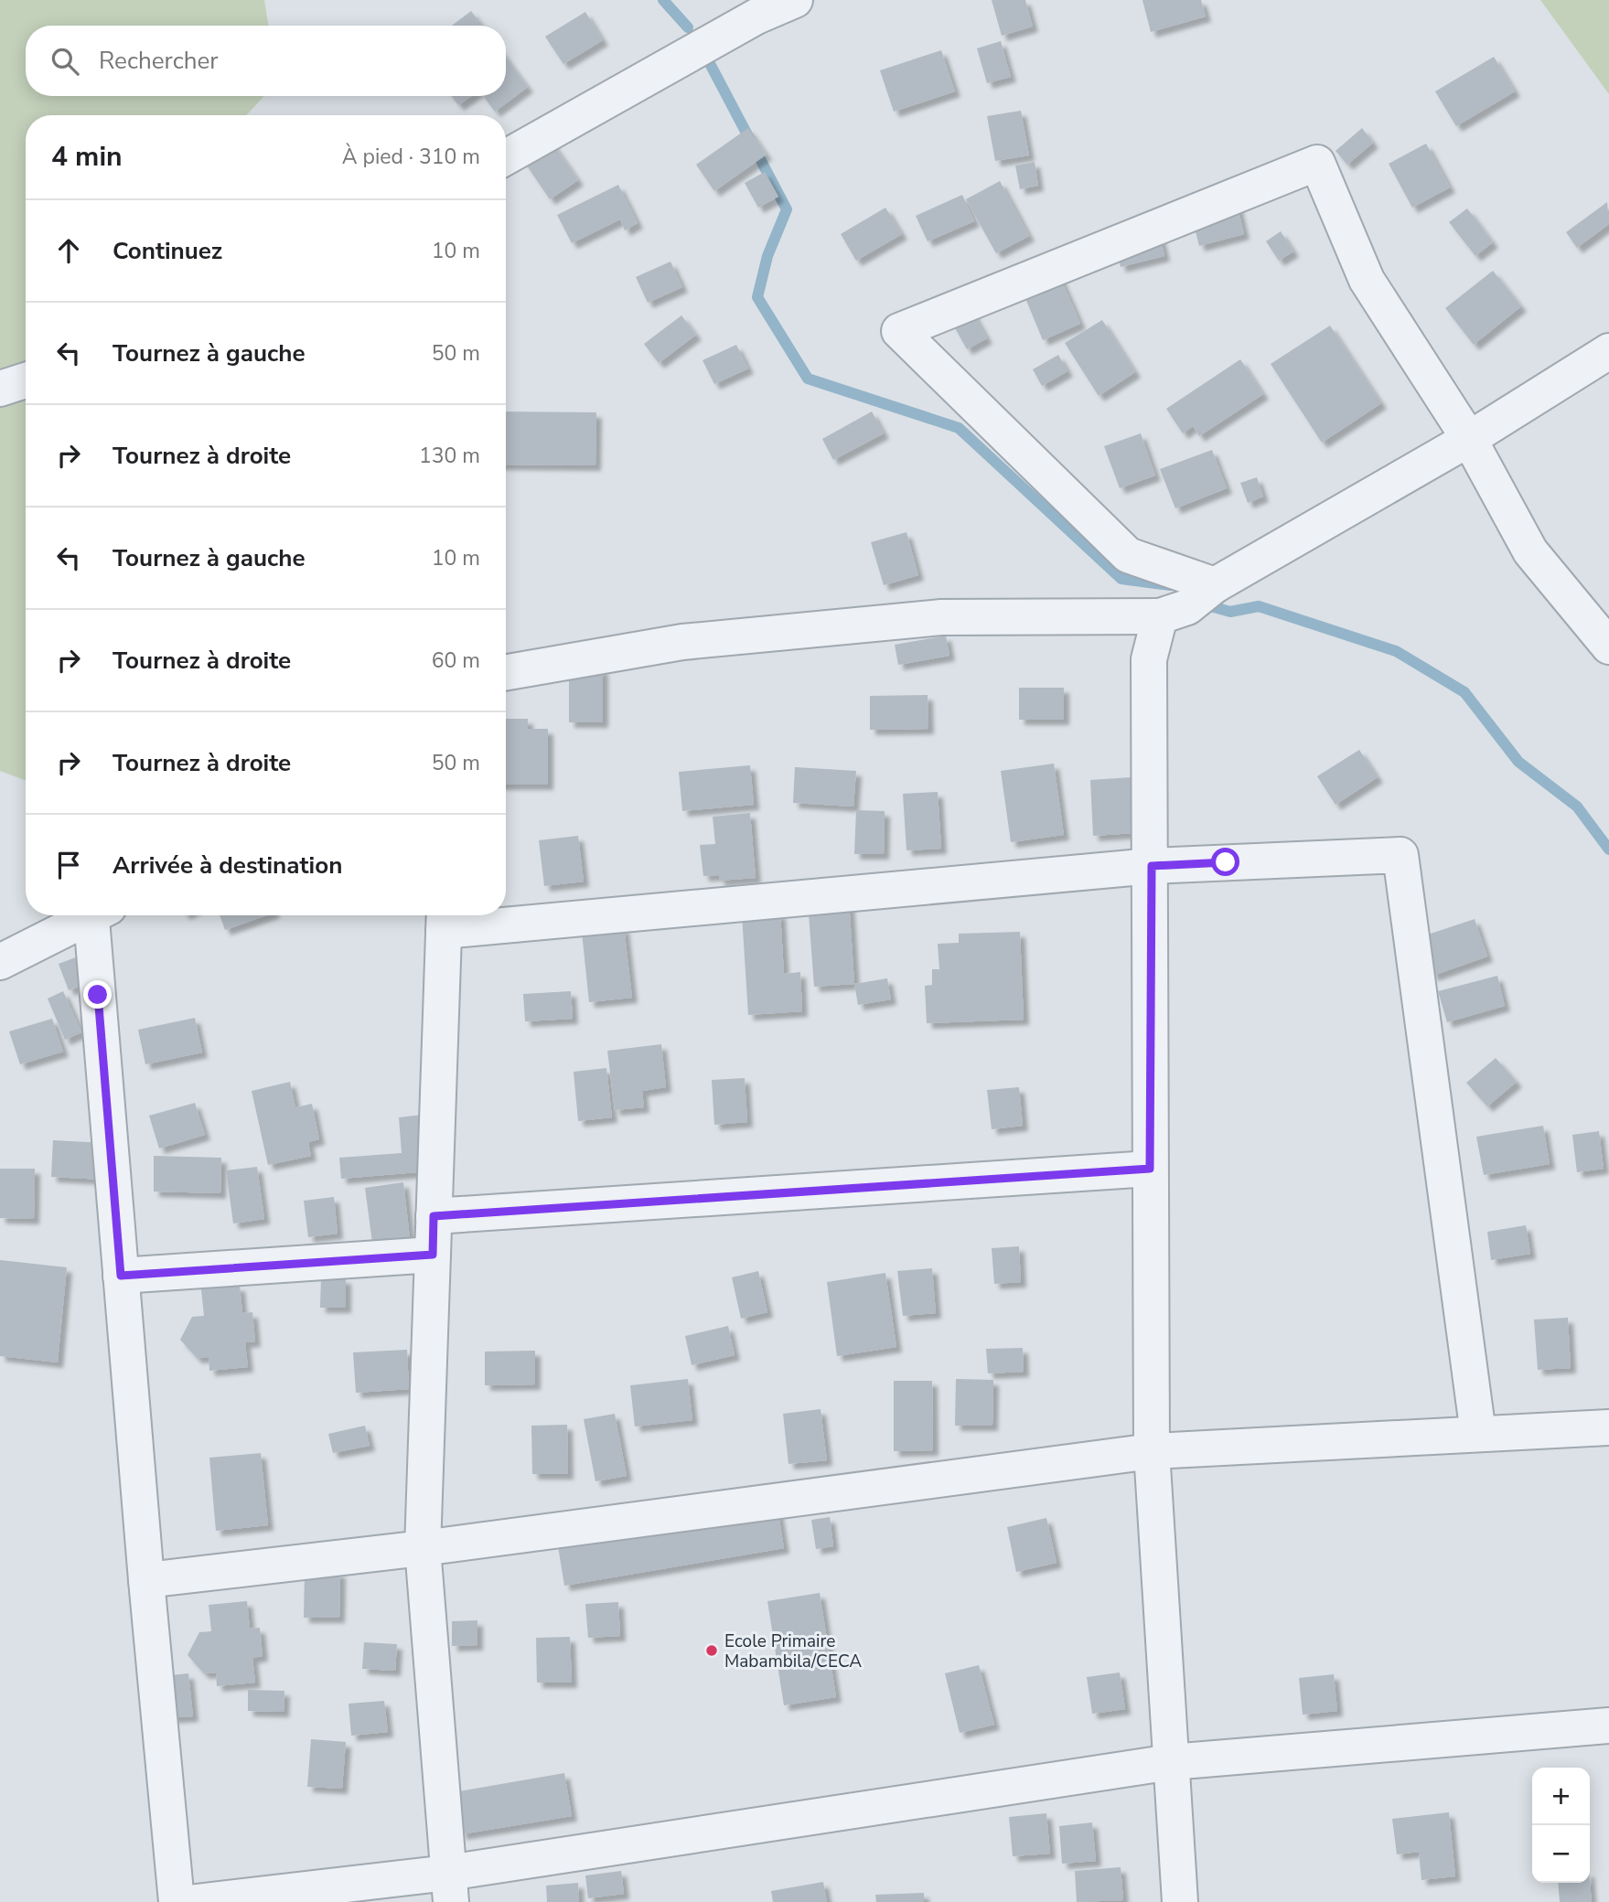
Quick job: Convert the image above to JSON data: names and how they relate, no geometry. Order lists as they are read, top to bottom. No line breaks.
{"places":["Ecole Primaire Mabambila/CECA"],"page":{"search":"Rechercher","heading":["4 min","À pied · 310 m"],"list":[["Continuez","10 m"],["Tournez à gauche","50 m"],["Tournez à droite","130 m"],["Tournez à gauche","10 m"],["Tournez à droite","60 m"],["Tournez à droite","50 m"],"Arrivée à destination"],"map_buttons":["+","−"]}}
